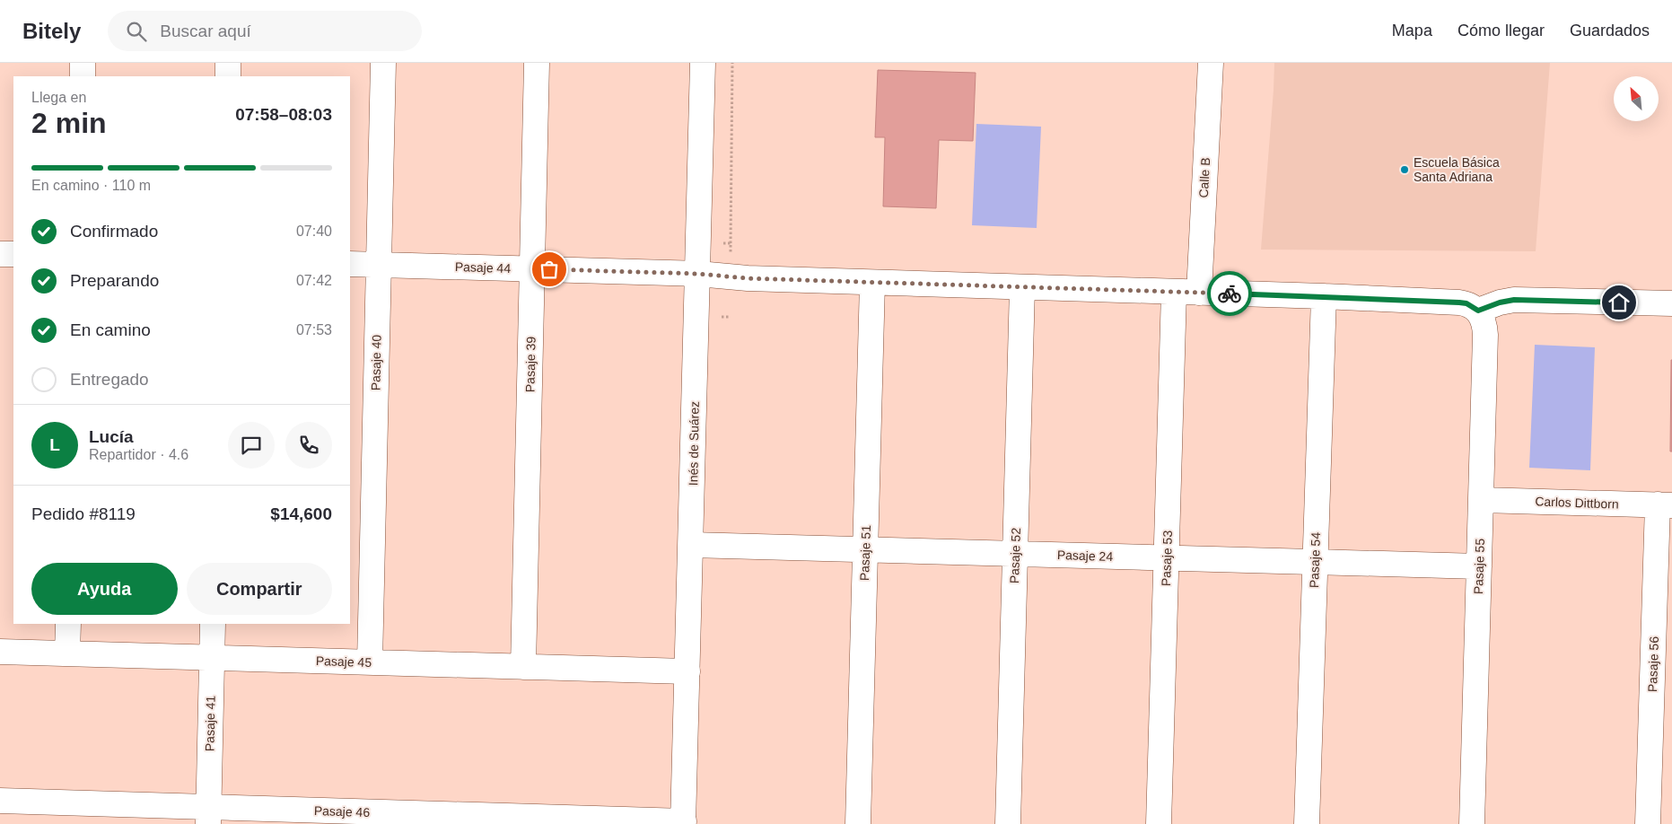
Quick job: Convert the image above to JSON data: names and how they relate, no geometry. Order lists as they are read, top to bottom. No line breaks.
{"streets":{"street":["Calle B","Pasaje 44","Pasaje 40","Pasaje 39","Inés de Suárez","Carlos Dittborn","Pasaje 51","Pasaje 52","Pasaje 24","Pasaje 53","Pasaje 54","Pasaje 55","Pasaje 45","Pasaje 56","Pasaje 41","Pasaje 46"]},"crossings":[["Pasaje 44","Pasaje 40"],["Pasaje 44","Pasaje 39"],["Pasaje 44","Inés de Suárez"],["Pasaje 40","Pasaje 45"],["Pasaje 39","Pasaje 45"],["Inés de Suárez","Pasaje 24"],["Inés de Suárez","Pasaje 45"],["Inés de Suárez","Pasaje 46"],["Carlos Dittborn","Pasaje 55"],["Carlos Dittborn","Pasaje 56"],["Pasaje 51","Pasaje 24"],["Pasaje 52","Pasaje 24"],["Pasaje 24","Pasaje 53"],["Pasaje 24","Pasaje 54"],["Pasaje 24","Pasaje 55"],["Pasaje 45","Pasaje 41"],["Pasaje 41","Pasaje 46"]],"places":["Escuela Básica Santa Adriana"],"north":"top left","page":{"header":"Bitely","search":"Buscar aquí","nav":["Mapa","Cómo llegar","Guardados"],"heading":["2 min","Llega en","07:58–08:03"],"panel":["Lucía","Repartidor · 4.6","Pedido #8119","$14,600"],"bar":"En camino · 110 m","list":[["Confirmado","07:40"],["Preparando","07:42"],["En camino","07:53"],"Entregado"],"round":"L","buttons":["Ayuda","Compartir"]}}
